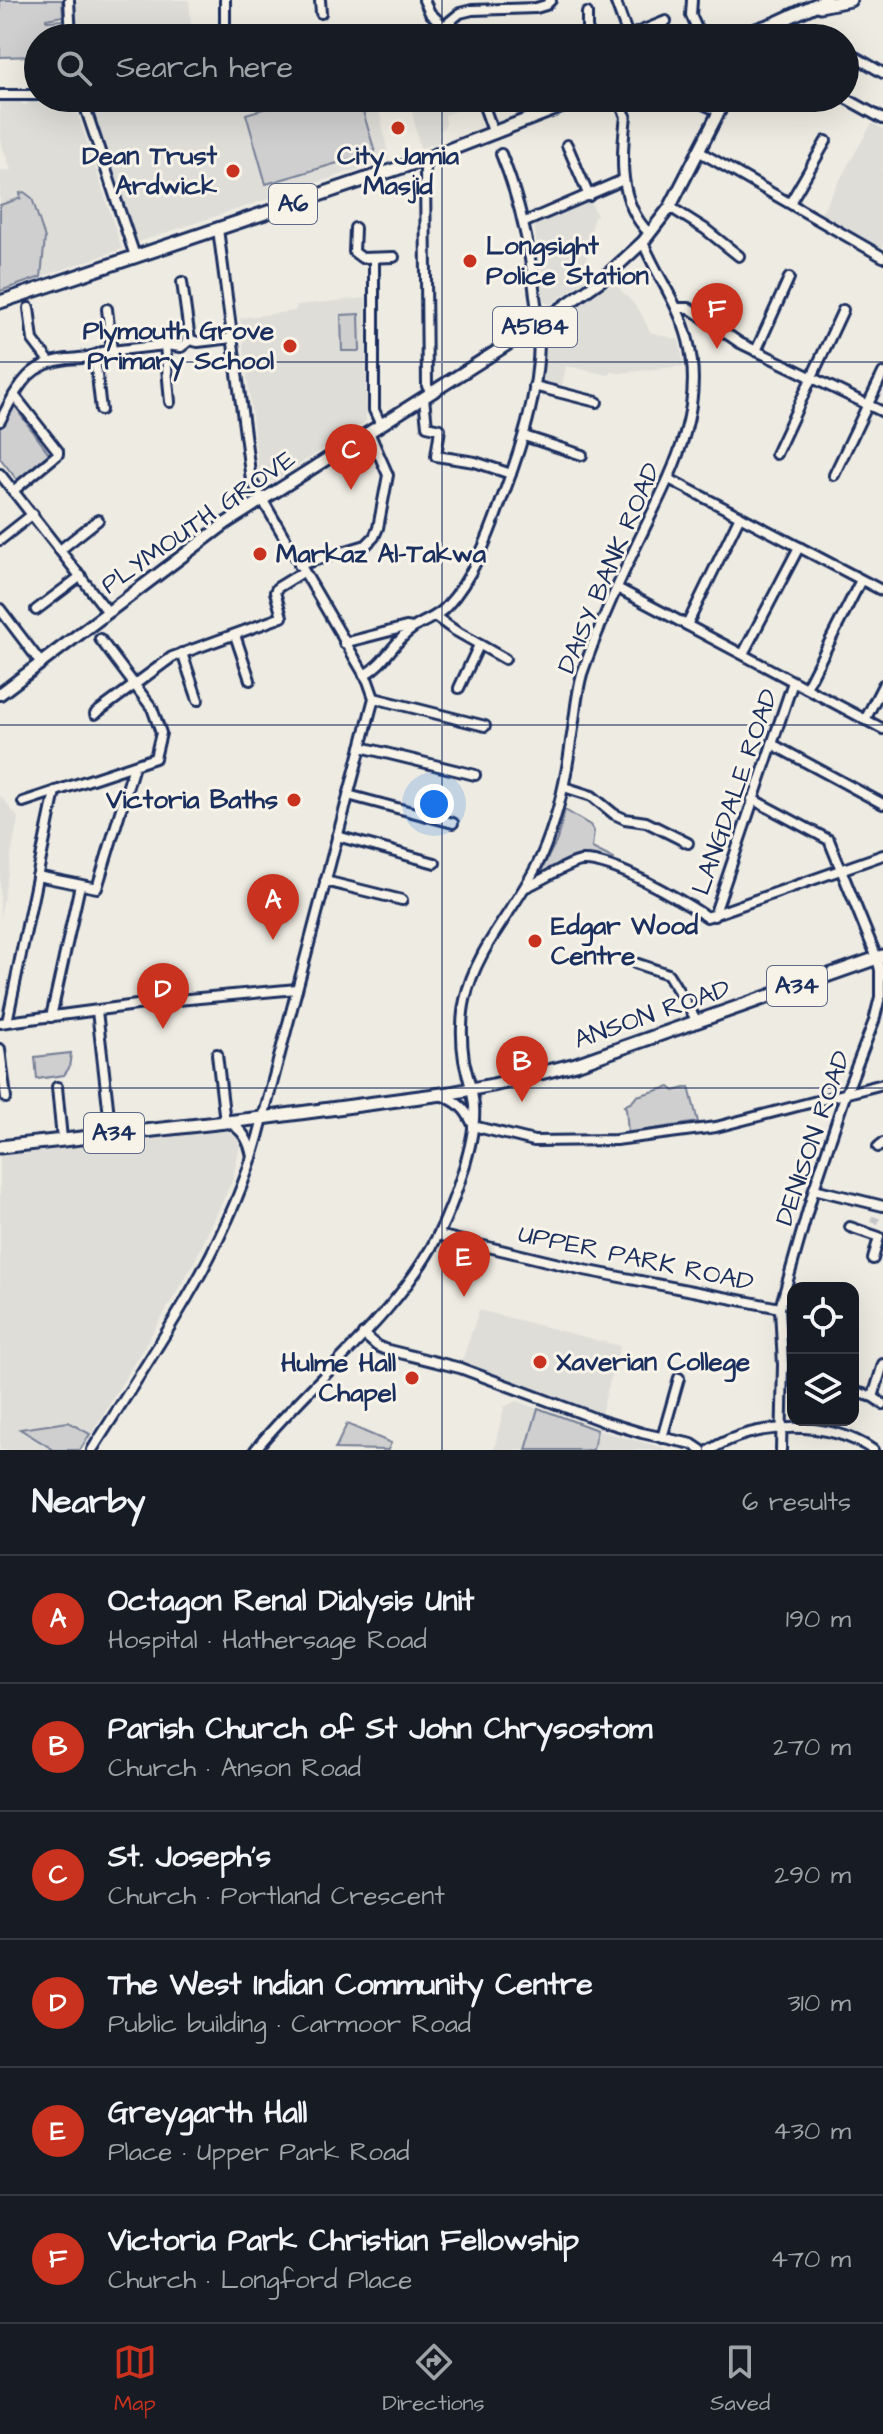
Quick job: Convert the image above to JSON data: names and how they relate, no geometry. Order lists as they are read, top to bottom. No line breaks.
{"streets":{"highway":["A6","A34","ANSON ROAD"],"main road":["A5184","PLYMOUTH GROVE"],"street":["DAISY BANK ROAD","LANGDALE ROAD","DENISON ROAD","UPPER PARK ROAD"]},"crossings":[["PLYMOUTH GROVE","DAISY BANK ROAD"],["DAISY BANK ROAD","ANSON ROAD"],["DAISY BANK ROAD","UPPER PARK ROAD"],["LANGDALE ROAD","DENISON ROAD"],["A34","ANSON ROAD"],["ANSON ROAD","DENISON ROAD"],["DENISON ROAD","UPPER PARK ROAD"]],"places":["City Jamia Masjid","Dean Trust Ardwick","Longsight Police Station","Plymouth Grove Primary School","Markaz Al-Takwa","Victoria Baths","Edgar Wood Centre","Xaverian College","Hulme Hall Chapel"],"page":{"search":"Search here","pins":["F","C","A","D","B","E"],"heading":["Nearby","6 results"],"list":[{"mark":"A","name":"Octagon Renal Dialysis Unit","note":"Hospital · Hathersage Road","value":"190 m"},{"mark":"B","name":"Parish Church of St John Chrysostom","note":"Church · Anson Road","value":"270 m"},{"mark":"C","name":"St. Joseph's","note":"Church · Portland Crescent","value":"290 m"},{"mark":"D","name":"The West Indian Community Centre","note":"Public building · Carmoor Road","value":"310 m"},{"mark":"E","name":"Greygarth Hall","note":"Place · Upper Park Road","value":"430 m"},{"mark":"F","name":"Victoria Park Christian Fellowship","note":"Church · Longford Place","value":"470 m"}],"nav":["Map","Directions","Saved"]}}
